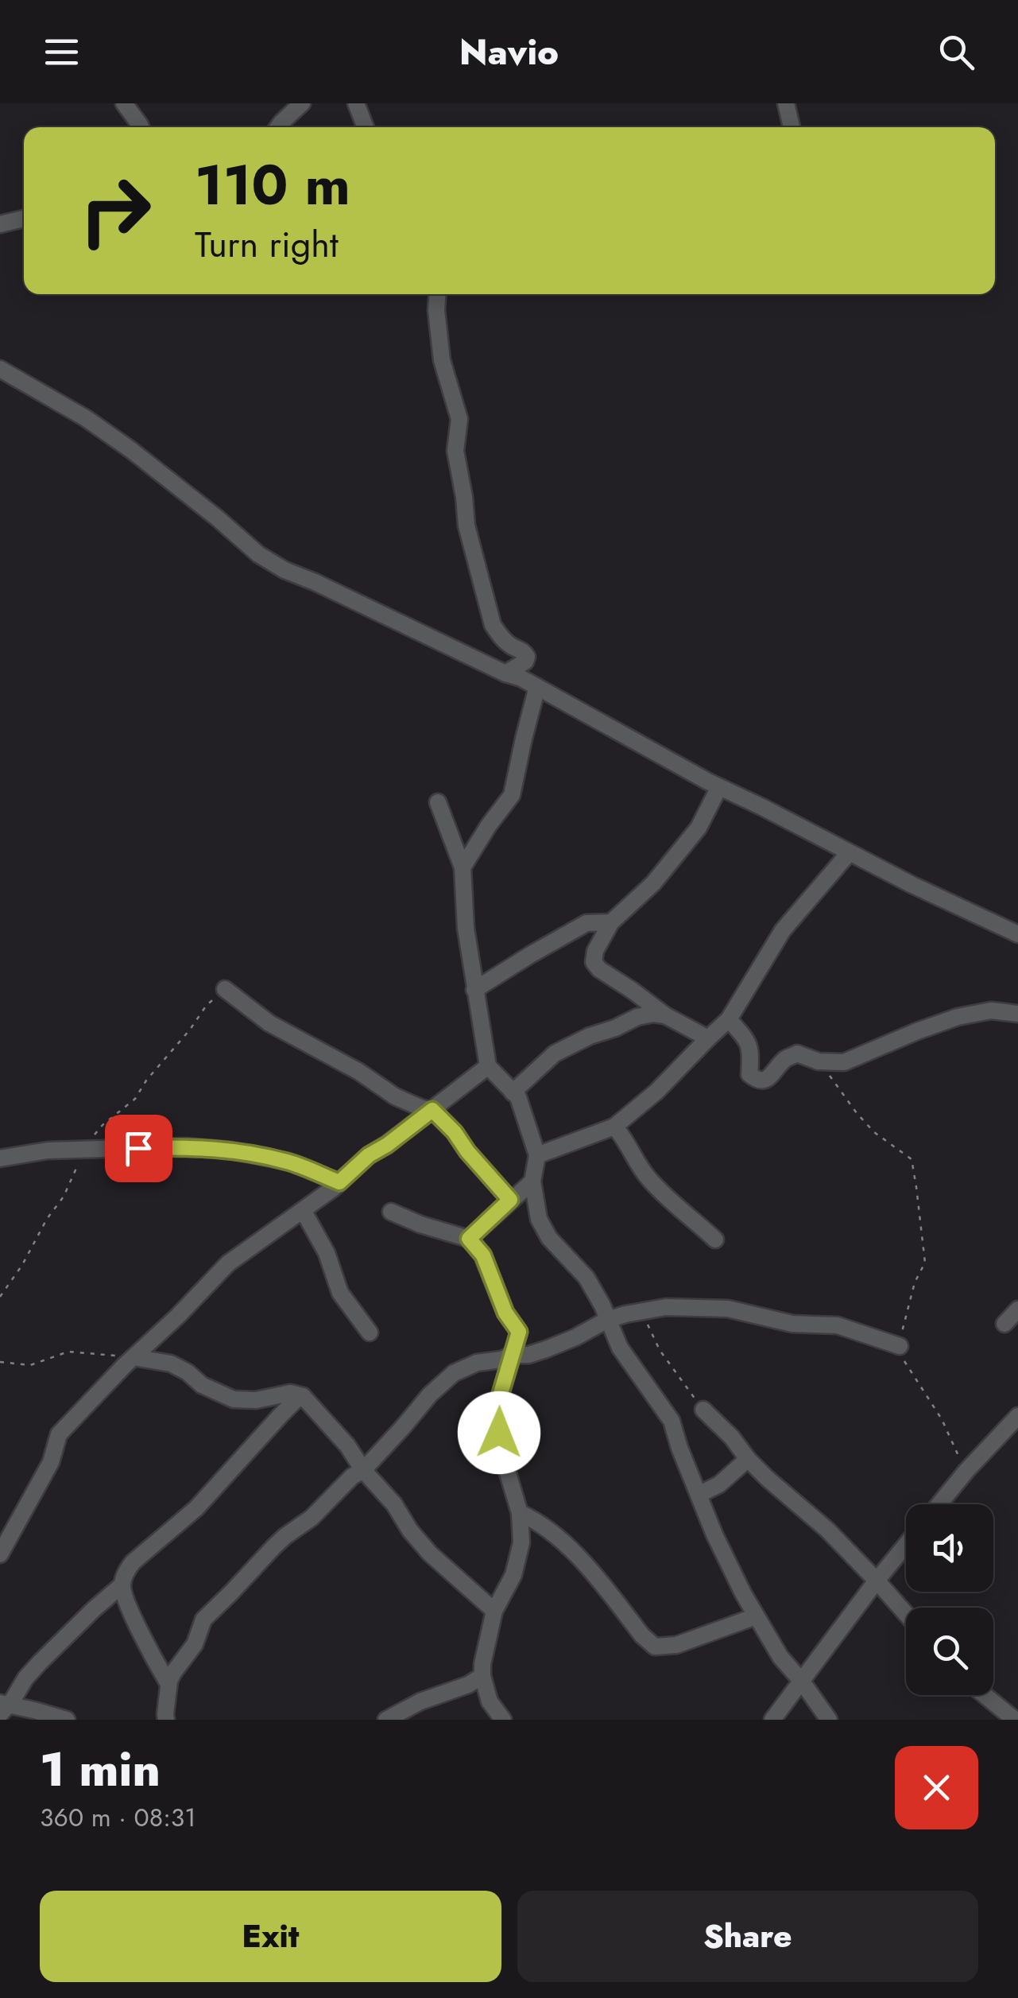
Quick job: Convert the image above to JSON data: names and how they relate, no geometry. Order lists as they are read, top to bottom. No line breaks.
{"page":{"header":"Navio","turn":["110 m","Turn right"],"heading":["1 min","360 m · 08:31"],"buttons":["Exit","Share"]}}
